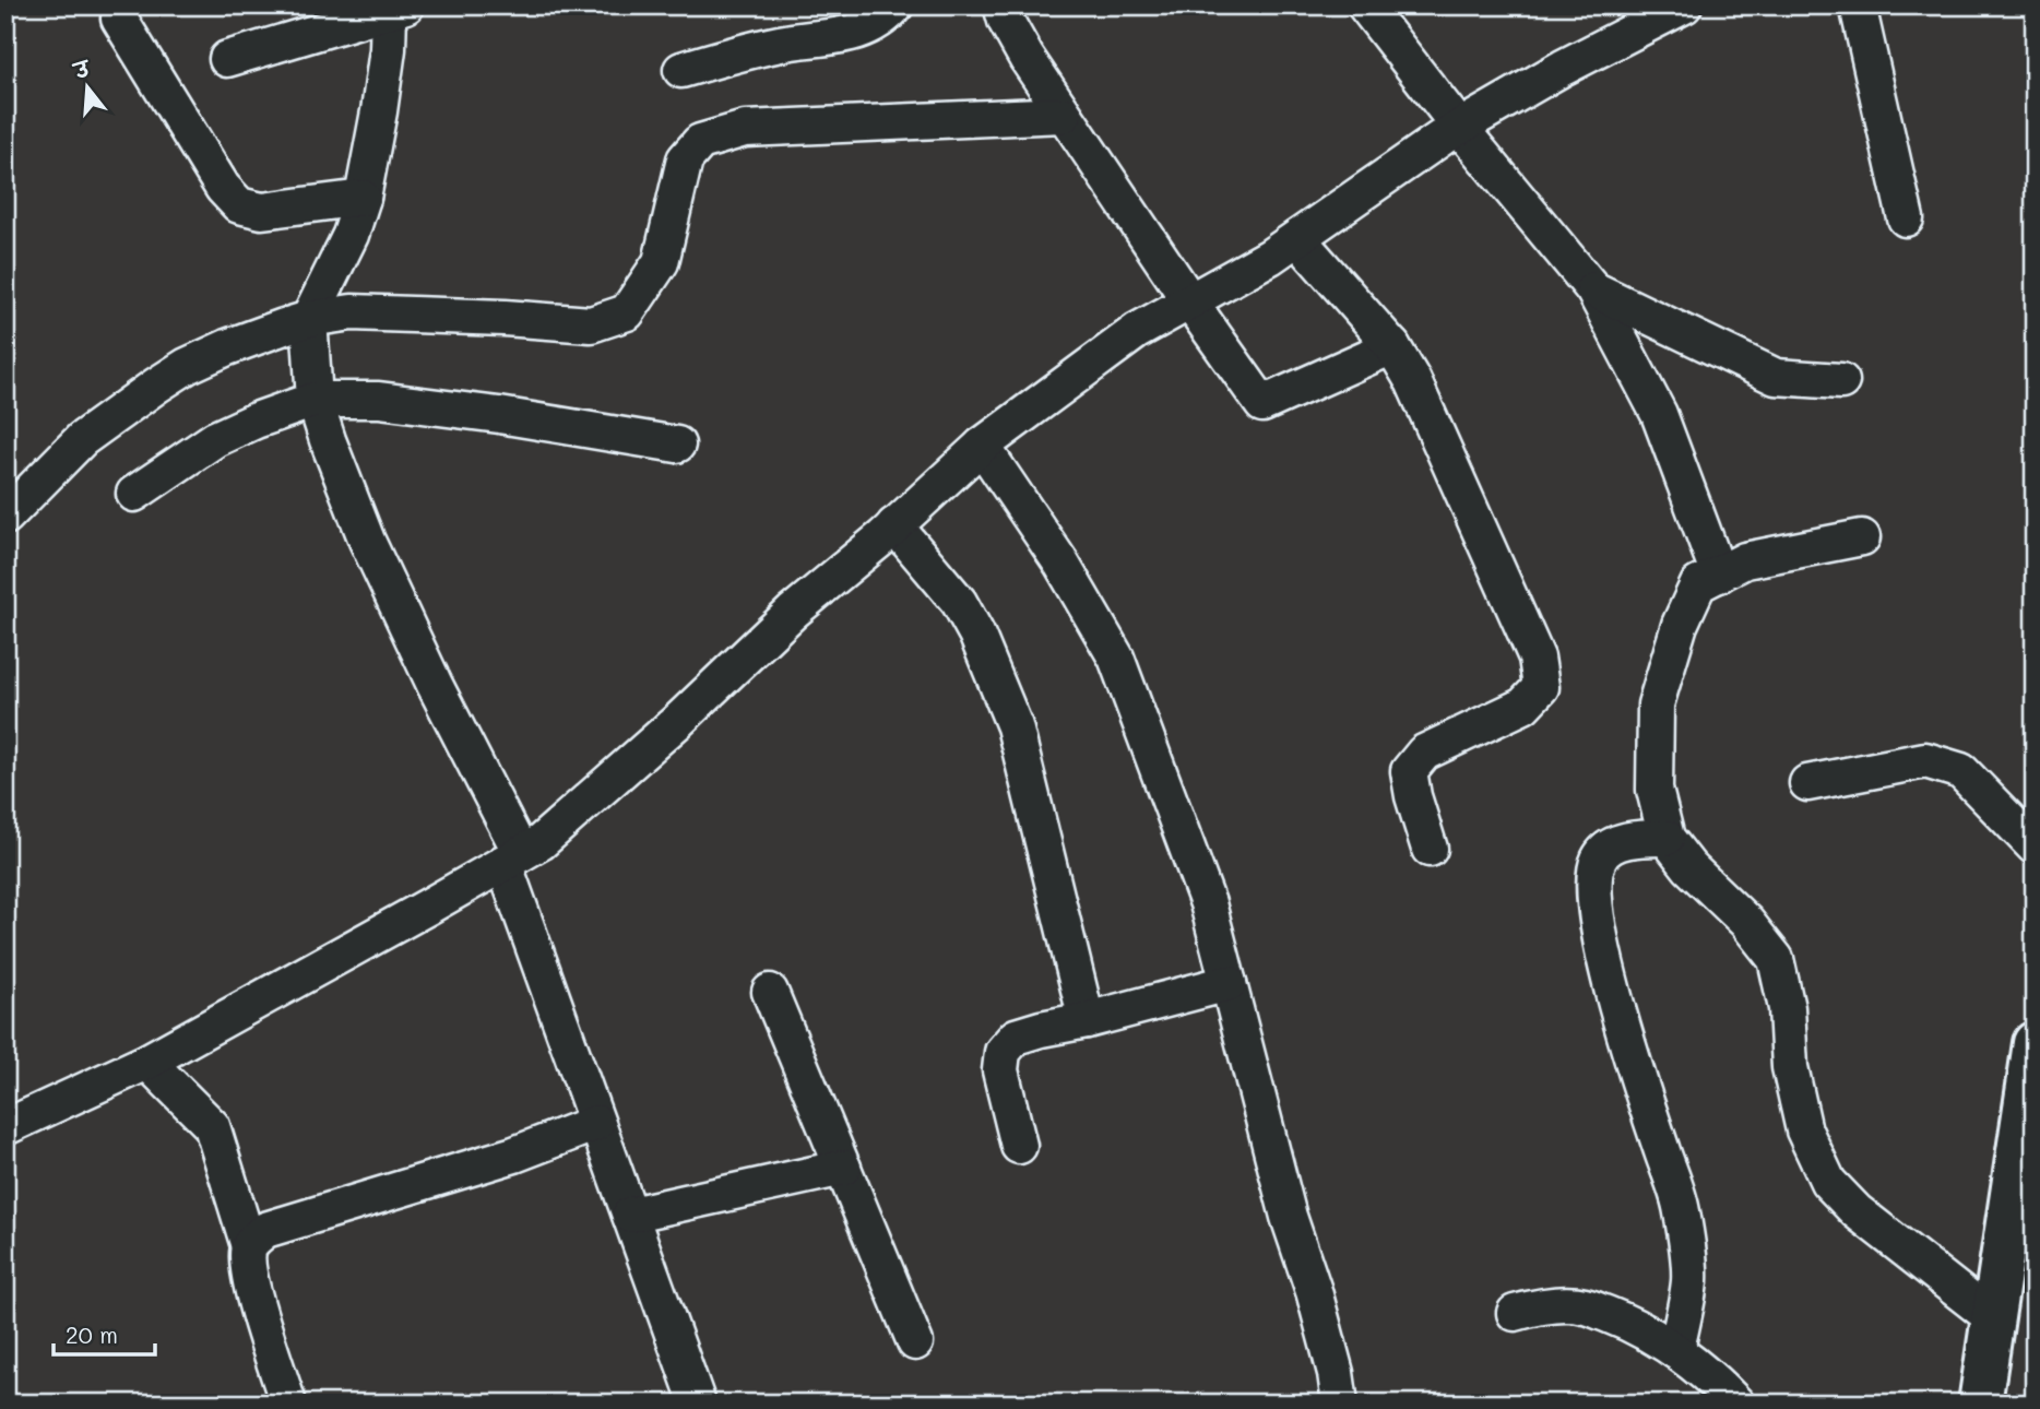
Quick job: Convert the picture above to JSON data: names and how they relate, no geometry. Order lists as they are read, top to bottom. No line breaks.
{"scale_bar":"20 m","north":"top"}
